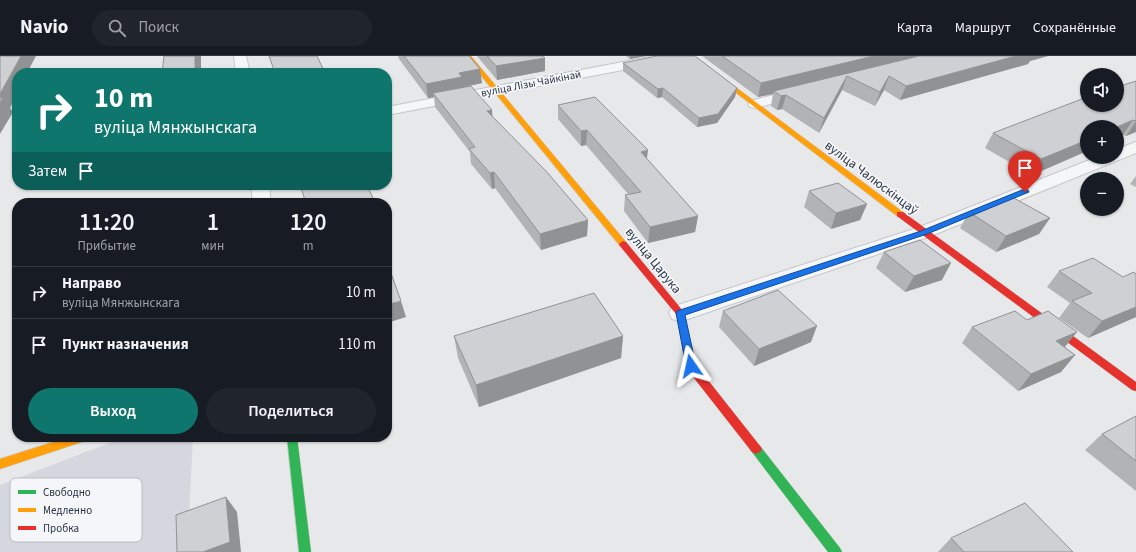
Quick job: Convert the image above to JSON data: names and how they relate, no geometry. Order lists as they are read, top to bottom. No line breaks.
{"streets":{"street":["вуліца Лізы Чайкінай","вуліца Чалюскінцаў","вуліца Царука"]},"crossings":[["вуліца Лізы Чайкінай","вуліца Царука"]],"legend":["Свободно","Медленно","Пробка"],"page":{"header":"Navio","search":"Поиск","nav":["Карта","Маршрут","Сохранённые"],"map_buttons":["+","−"],"turn":["10 m","вуліца Мянжынскага"],"then":"Затем","eta":["11:20","Прибытие","1","мин","120","m"],"list":[{"name":"Направо","note":"вуліца Мянжынскага","value":"10 m"},{"name":"Пункт назначения","value":"110 m"}],"buttons":["Выход","Поделиться"]}}
